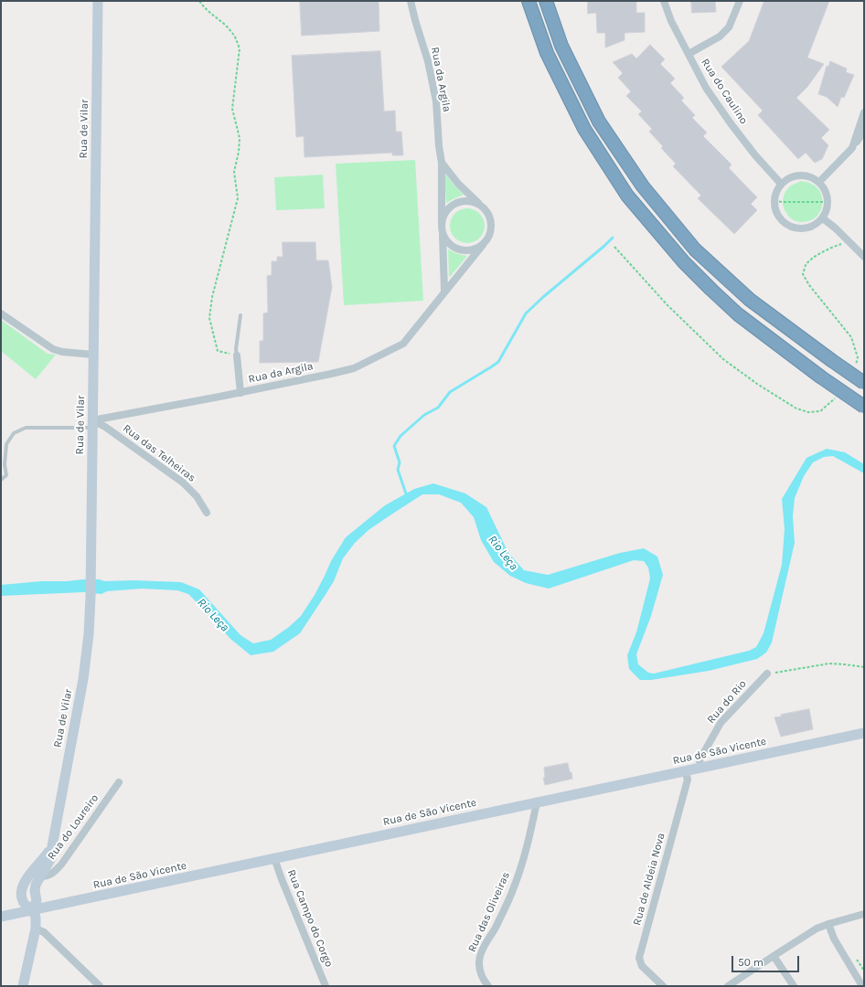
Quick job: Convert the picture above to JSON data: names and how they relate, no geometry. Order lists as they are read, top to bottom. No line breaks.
{"streets":{"street":["Rua da Argila","Rua do Caulino","Rua de Vilar","Rua das Telheiras","Rua do Rio","Rua de São Vicente","Rua do Loureiro","Rua de Aldeia Nova","Rua das Oliveiras","Rua Campo do Corgo"]},"crossings":[["Rua da Argila","Rua de Vilar"],["Rua da Argila","Rua das Telheiras"],["Rua de Vilar","Rua das Telheiras"],["Rua de Vilar","Rua de São Vicente"],["Rua de Vilar","Rua do Loureiro"],["Rua do Rio","Rua de São Vicente"],["Rua de São Vicente","Rua de Aldeia Nova"],["Rua de São Vicente","Rua das Oliveiras"],["Rua de São Vicente","Rua Campo do Corgo"]],"water":["Rio Leça"],"scale_bar":"50 m"}
